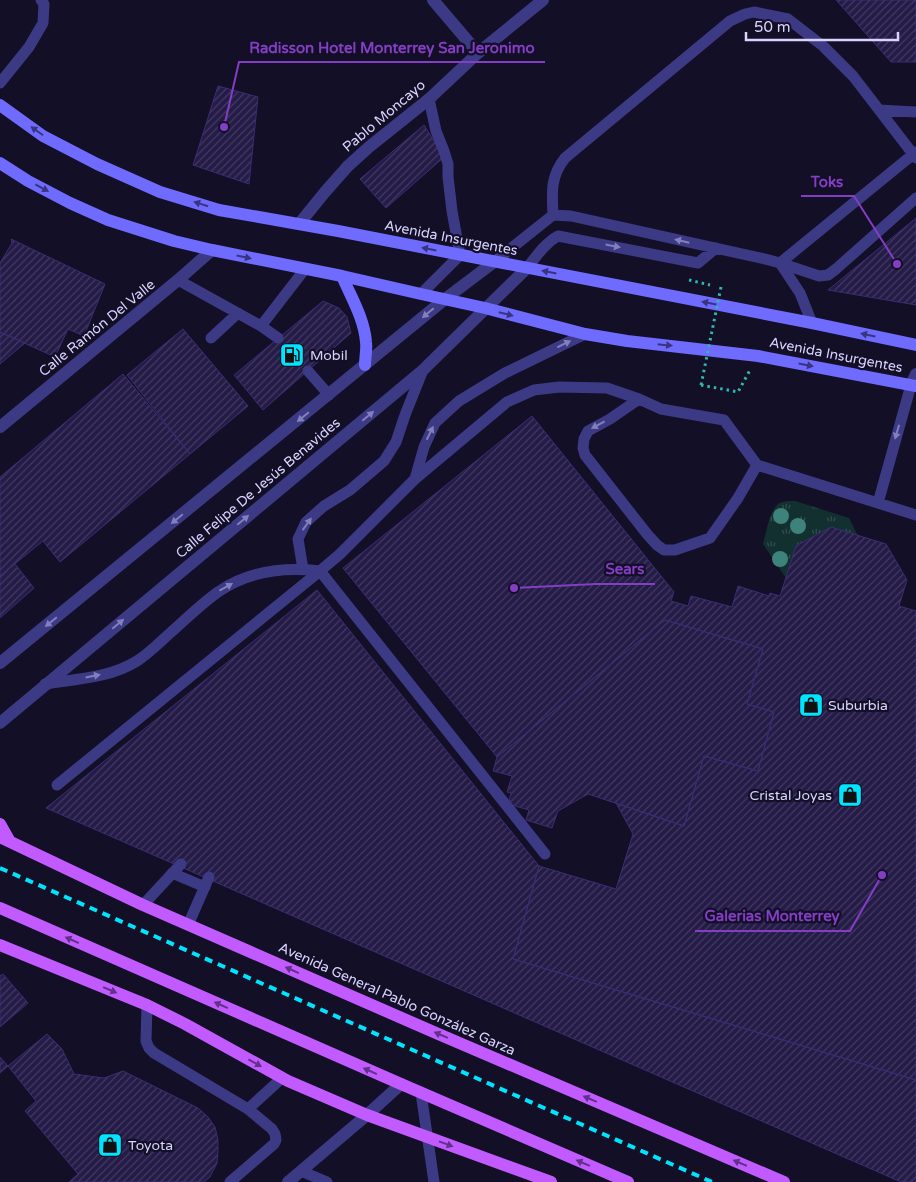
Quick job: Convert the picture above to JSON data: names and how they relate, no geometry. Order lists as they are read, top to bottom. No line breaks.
{"streets":{"main road":["Avenida Insurgentes","Avenida General Pablo González Garza"],"street":["Pablo Moncayo","Calle Ramón Del Valle","Calle Felipe De Jesús Benavides"]},"crossings":[["Pablo Moncayo","Avenida Insurgentes"],["Avenida Insurgentes","Calle Ramón Del Valle"],["Avenida Insurgentes","Calle Felipe De Jesús Benavides"]],"places":{"other":["Radisson Hotel Monterrey San Jeronimo","Toks","Sears","Galerias Monterrey"],"fuel station":["Mobil"],"shop":["Suburbia","Cristal Joyas","Toyota"]},"scale_bar":"50 m"}
